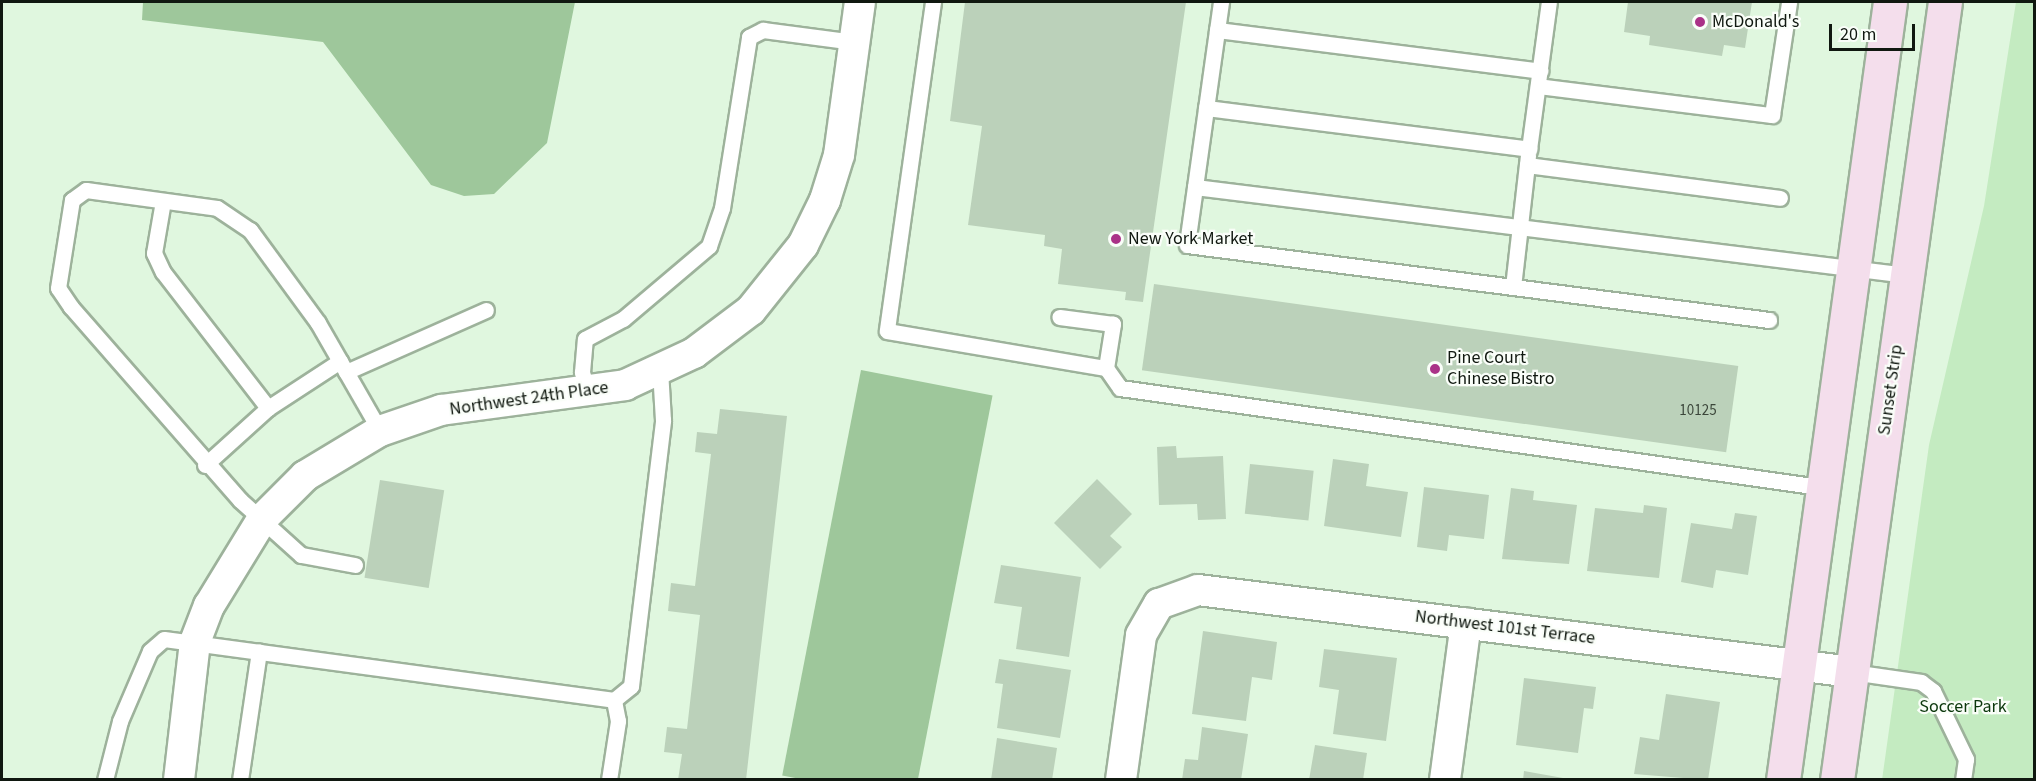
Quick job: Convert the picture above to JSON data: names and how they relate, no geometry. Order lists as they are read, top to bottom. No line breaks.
{"streets":{"street":["Sunset Strip","Northwest 24th Place","Northwest 101st Terrace"]},"crossings":[["Sunset Strip","Northwest 101st Terrace"]],"parks":["Soccer Park"],"places":["McDonald's","New York Market","Pine Court Chinese Bistro"],"house_numbers":["10125"],"scale_bar":"20 m"}
